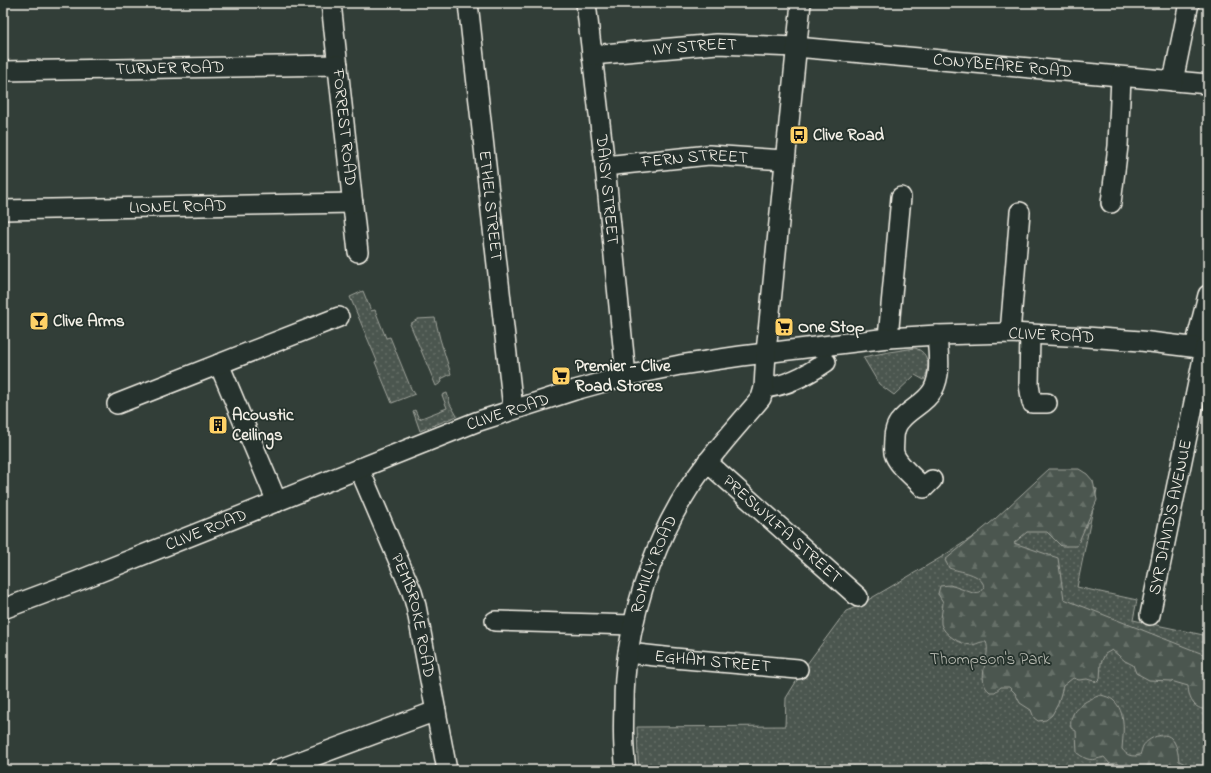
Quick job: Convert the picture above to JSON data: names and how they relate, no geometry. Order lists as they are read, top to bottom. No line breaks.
{"streets":{"street":["IVY STREET","CONYBEARE ROAD","TURNER ROAD","FORREST ROAD","FERN STREET","DAISY STREET","ETHEL STREET","LIONEL ROAD","CLIVE ROAD","SYR DAVID'S AVENUE","PRESWYLFA STREET","ROMILLY ROAD","PEMBROKE ROAD","EGHAM STREET"]},"crossings":[["IVY STREET","CONYBEARE ROAD"],["IVY STREET","DAISY STREET"],["IVY STREET","ROMILLY ROAD"],["CONYBEARE ROAD","ROMILLY ROAD"],["TURNER ROAD","FORREST ROAD"],["FORREST ROAD","LIONEL ROAD"],["FERN STREET","DAISY STREET"],["FERN STREET","ROMILLY ROAD"],["DAISY STREET","CLIVE ROAD"],["ETHEL STREET","CLIVE ROAD"],["CLIVE ROAD","SYR DAVID'S AVENUE"],["CLIVE ROAD","ROMILLY ROAD"],["CLIVE ROAD","PEMBROKE ROAD"],["PRESWYLFA STREET","ROMILLY ROAD"],["ROMILLY ROAD","EGHAM STREET"]],"parks":["Thompson's Park"],"places":{"bus stop":["Clive Road"],"bar":["Clive Arms"],"supermarket":["One Stop","Premier - Clive Road Stores"],"building":["Acoustic Ceilings"]}}
